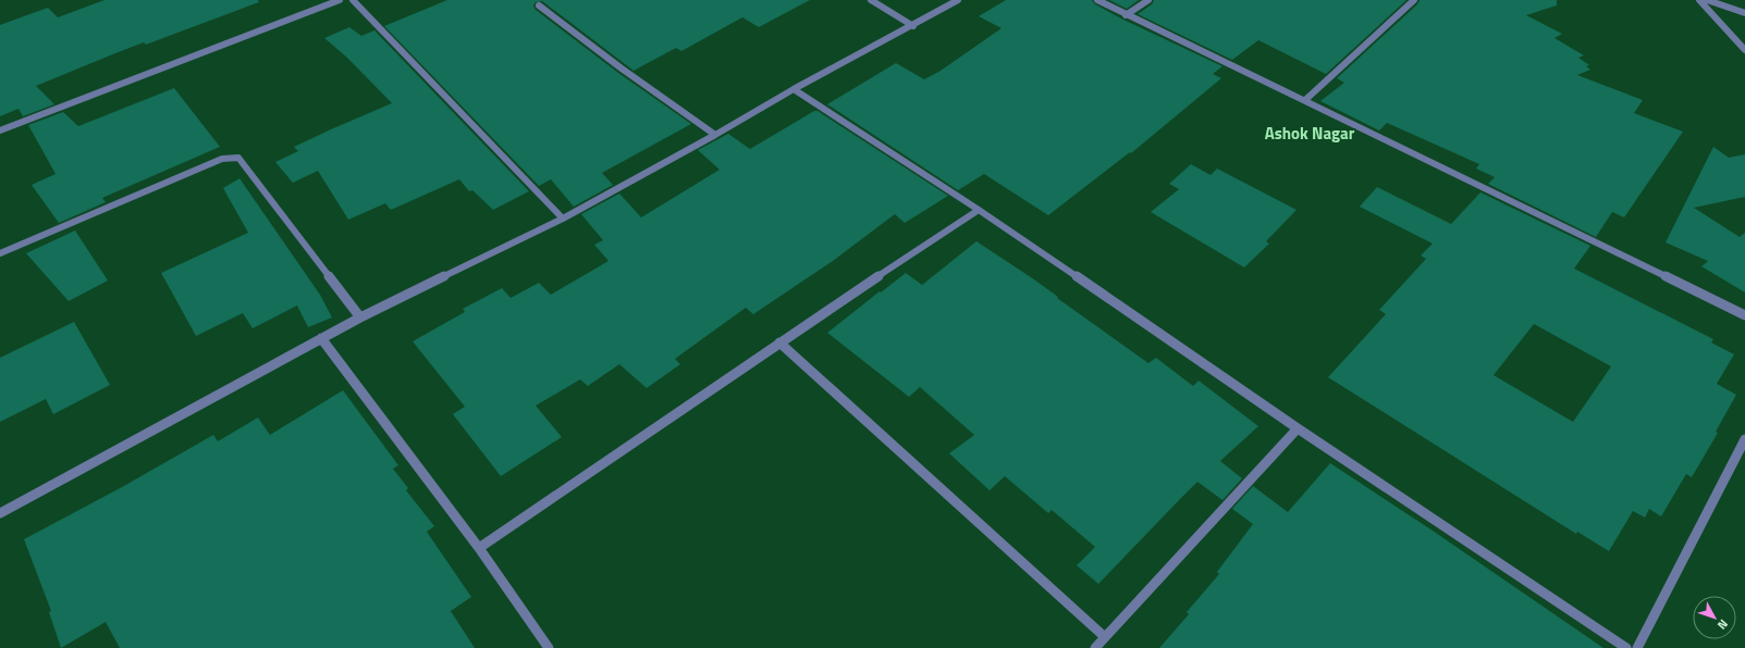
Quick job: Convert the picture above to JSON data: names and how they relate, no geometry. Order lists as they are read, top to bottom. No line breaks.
{"districts":["Ashok Nagar"],"north":"bottom right"}
